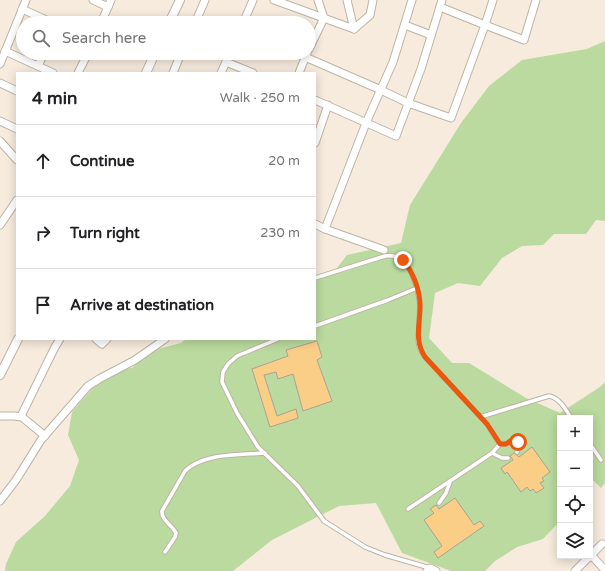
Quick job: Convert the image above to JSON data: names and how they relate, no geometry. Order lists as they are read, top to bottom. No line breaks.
{"page":{"search":"Search here","heading":["4 min","Walk · 250 m"],"list":[["Continue","20 m"],["Turn right","230 m"],"Arrive at destination"],"map_buttons":["+","−"]}}
